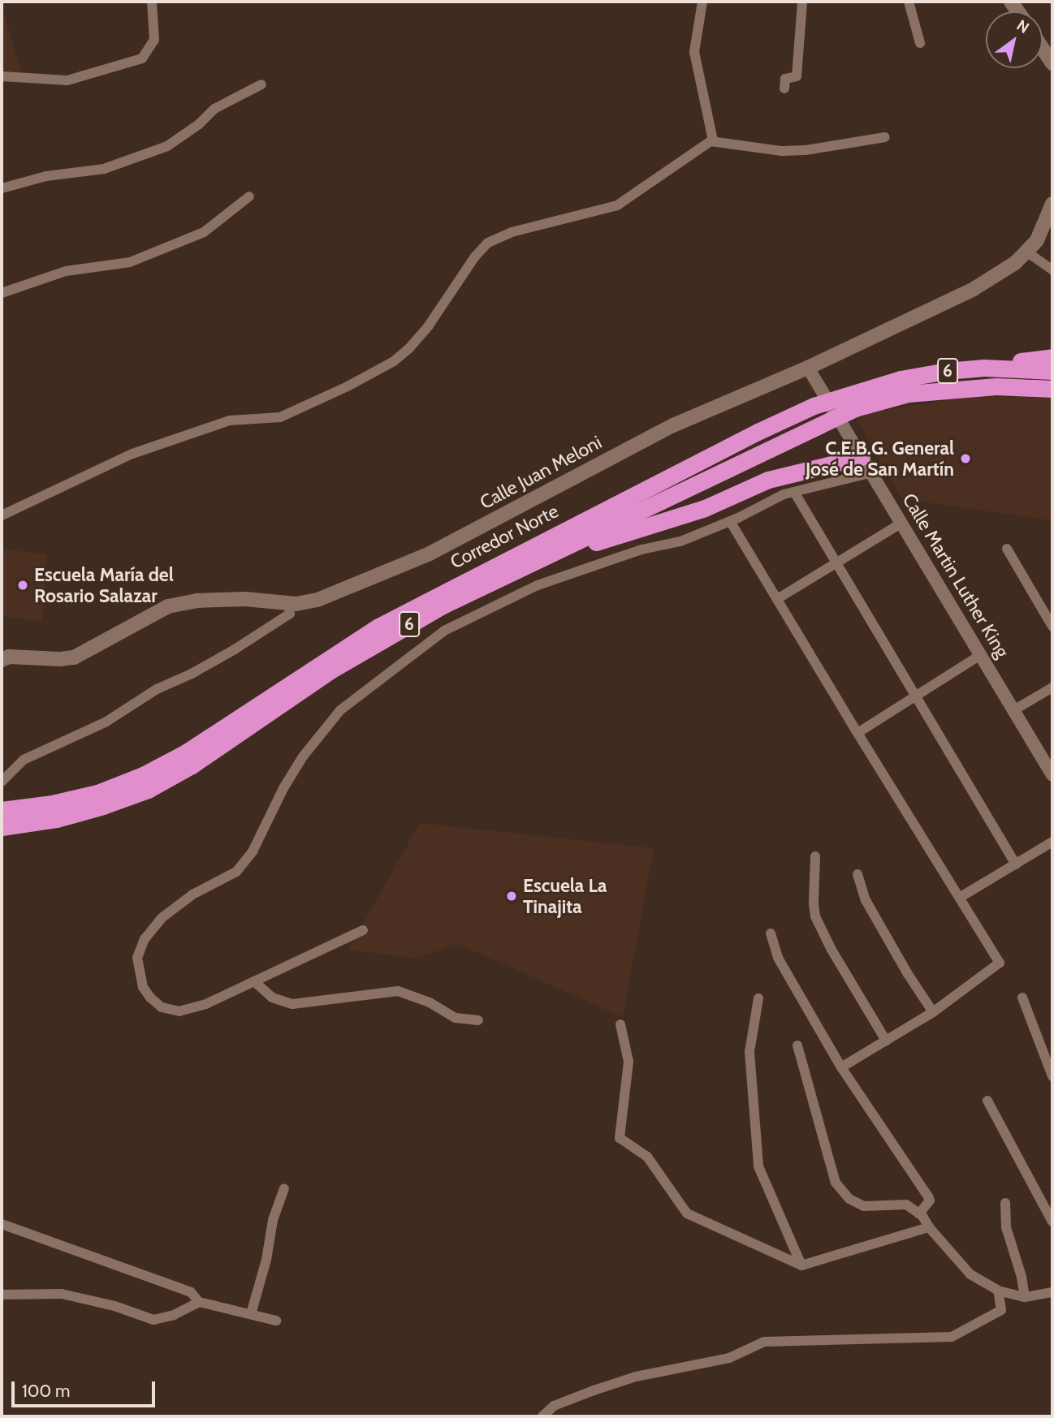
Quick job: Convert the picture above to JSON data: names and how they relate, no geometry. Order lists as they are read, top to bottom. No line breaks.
{"streets":{"highway":["6","Corredor Norte"],"main road":["Calle Juan Meloni"],"street":["Calle Martin Luther King"]},"crossings":[["Calle Juan Meloni","Calle Martin Luther King"]],"places":["C.E.B.G. General José de San Martín","Escuela María del Rosario Salazar","Escuela La Tinajita"],"scale_bar":"100 m","north":"top right"}
